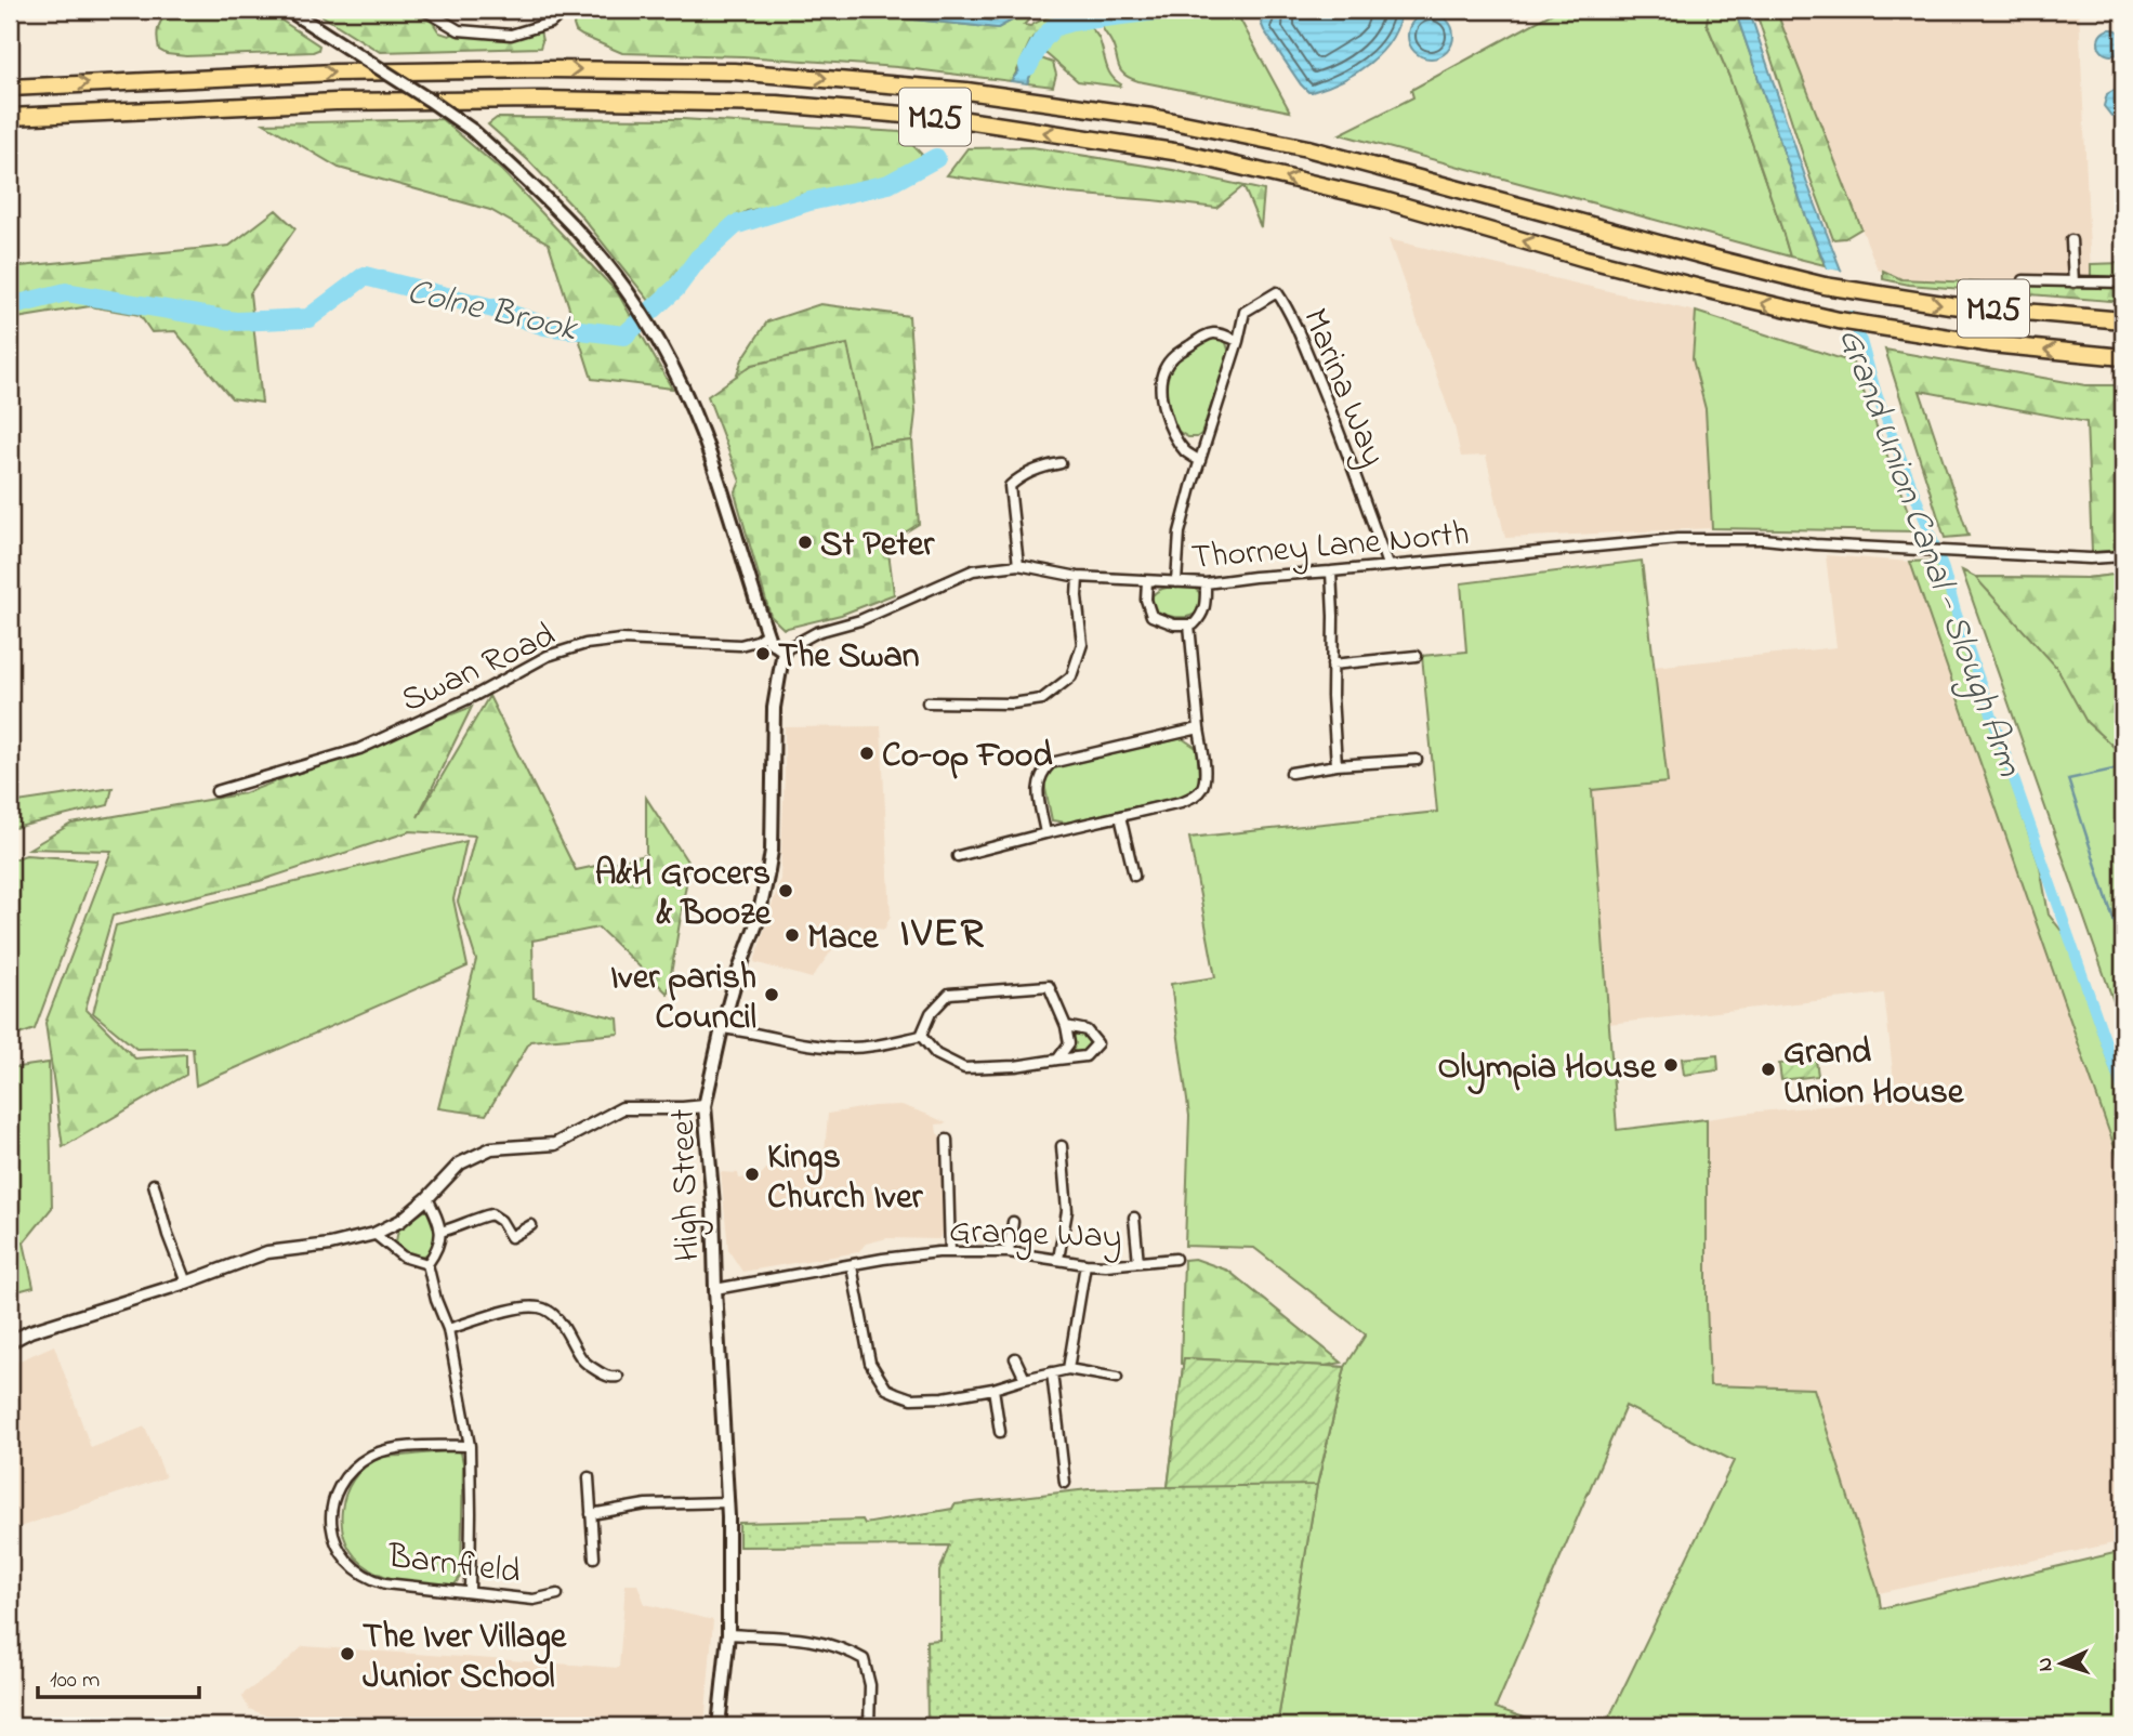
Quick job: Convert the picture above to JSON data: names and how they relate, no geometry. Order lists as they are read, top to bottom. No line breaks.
{"streets":{"highway":["M25"],"main road":["High Street"],"street":["Marina Way","Thorney Lane North","Swan Road","Grange Way","Barnfield"]},"crossings":[["Marina Way","Thorney Lane North"],["Thorney Lane North","High Street"],["High Street","Grange Way"]],"districts":["IVER"],"water":["Colne Brook","Grand Union Canal - Slough Arm"],"places":["St Peter","The Swan","Co-op Food","A&H Grocers & Booze","Mace","Iver parish Council","Olympia House","Grand Union House","Kings Church Iver","The Iver Village Junior School"],"scale_bar":"100 m","north":"left"}
